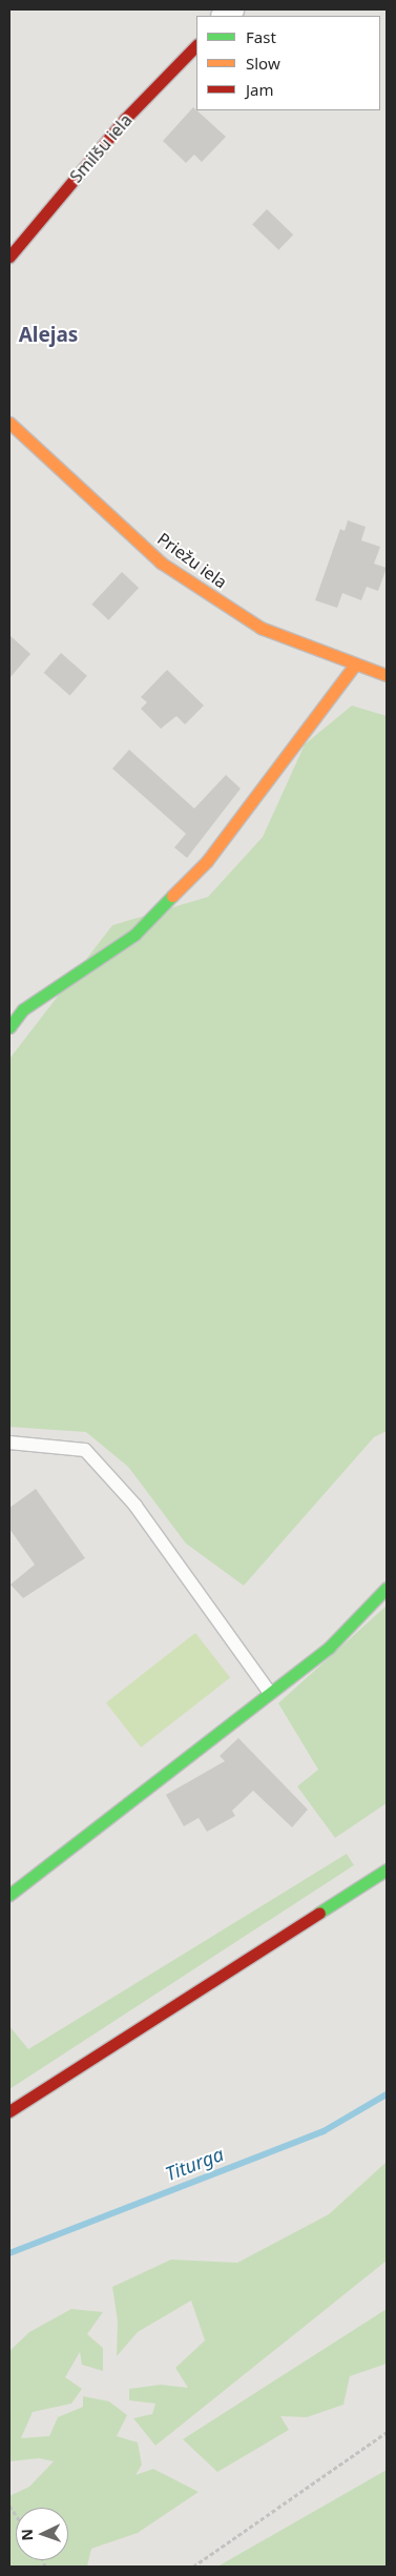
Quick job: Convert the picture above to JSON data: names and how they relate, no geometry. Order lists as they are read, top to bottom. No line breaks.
{"streets":{"street":["Smilšu iela","Priežu iela"]},"districts":["Alejas"],"water":["Titurga"],"legend":["Fast","Slow","Jam"],"north":"left"}
